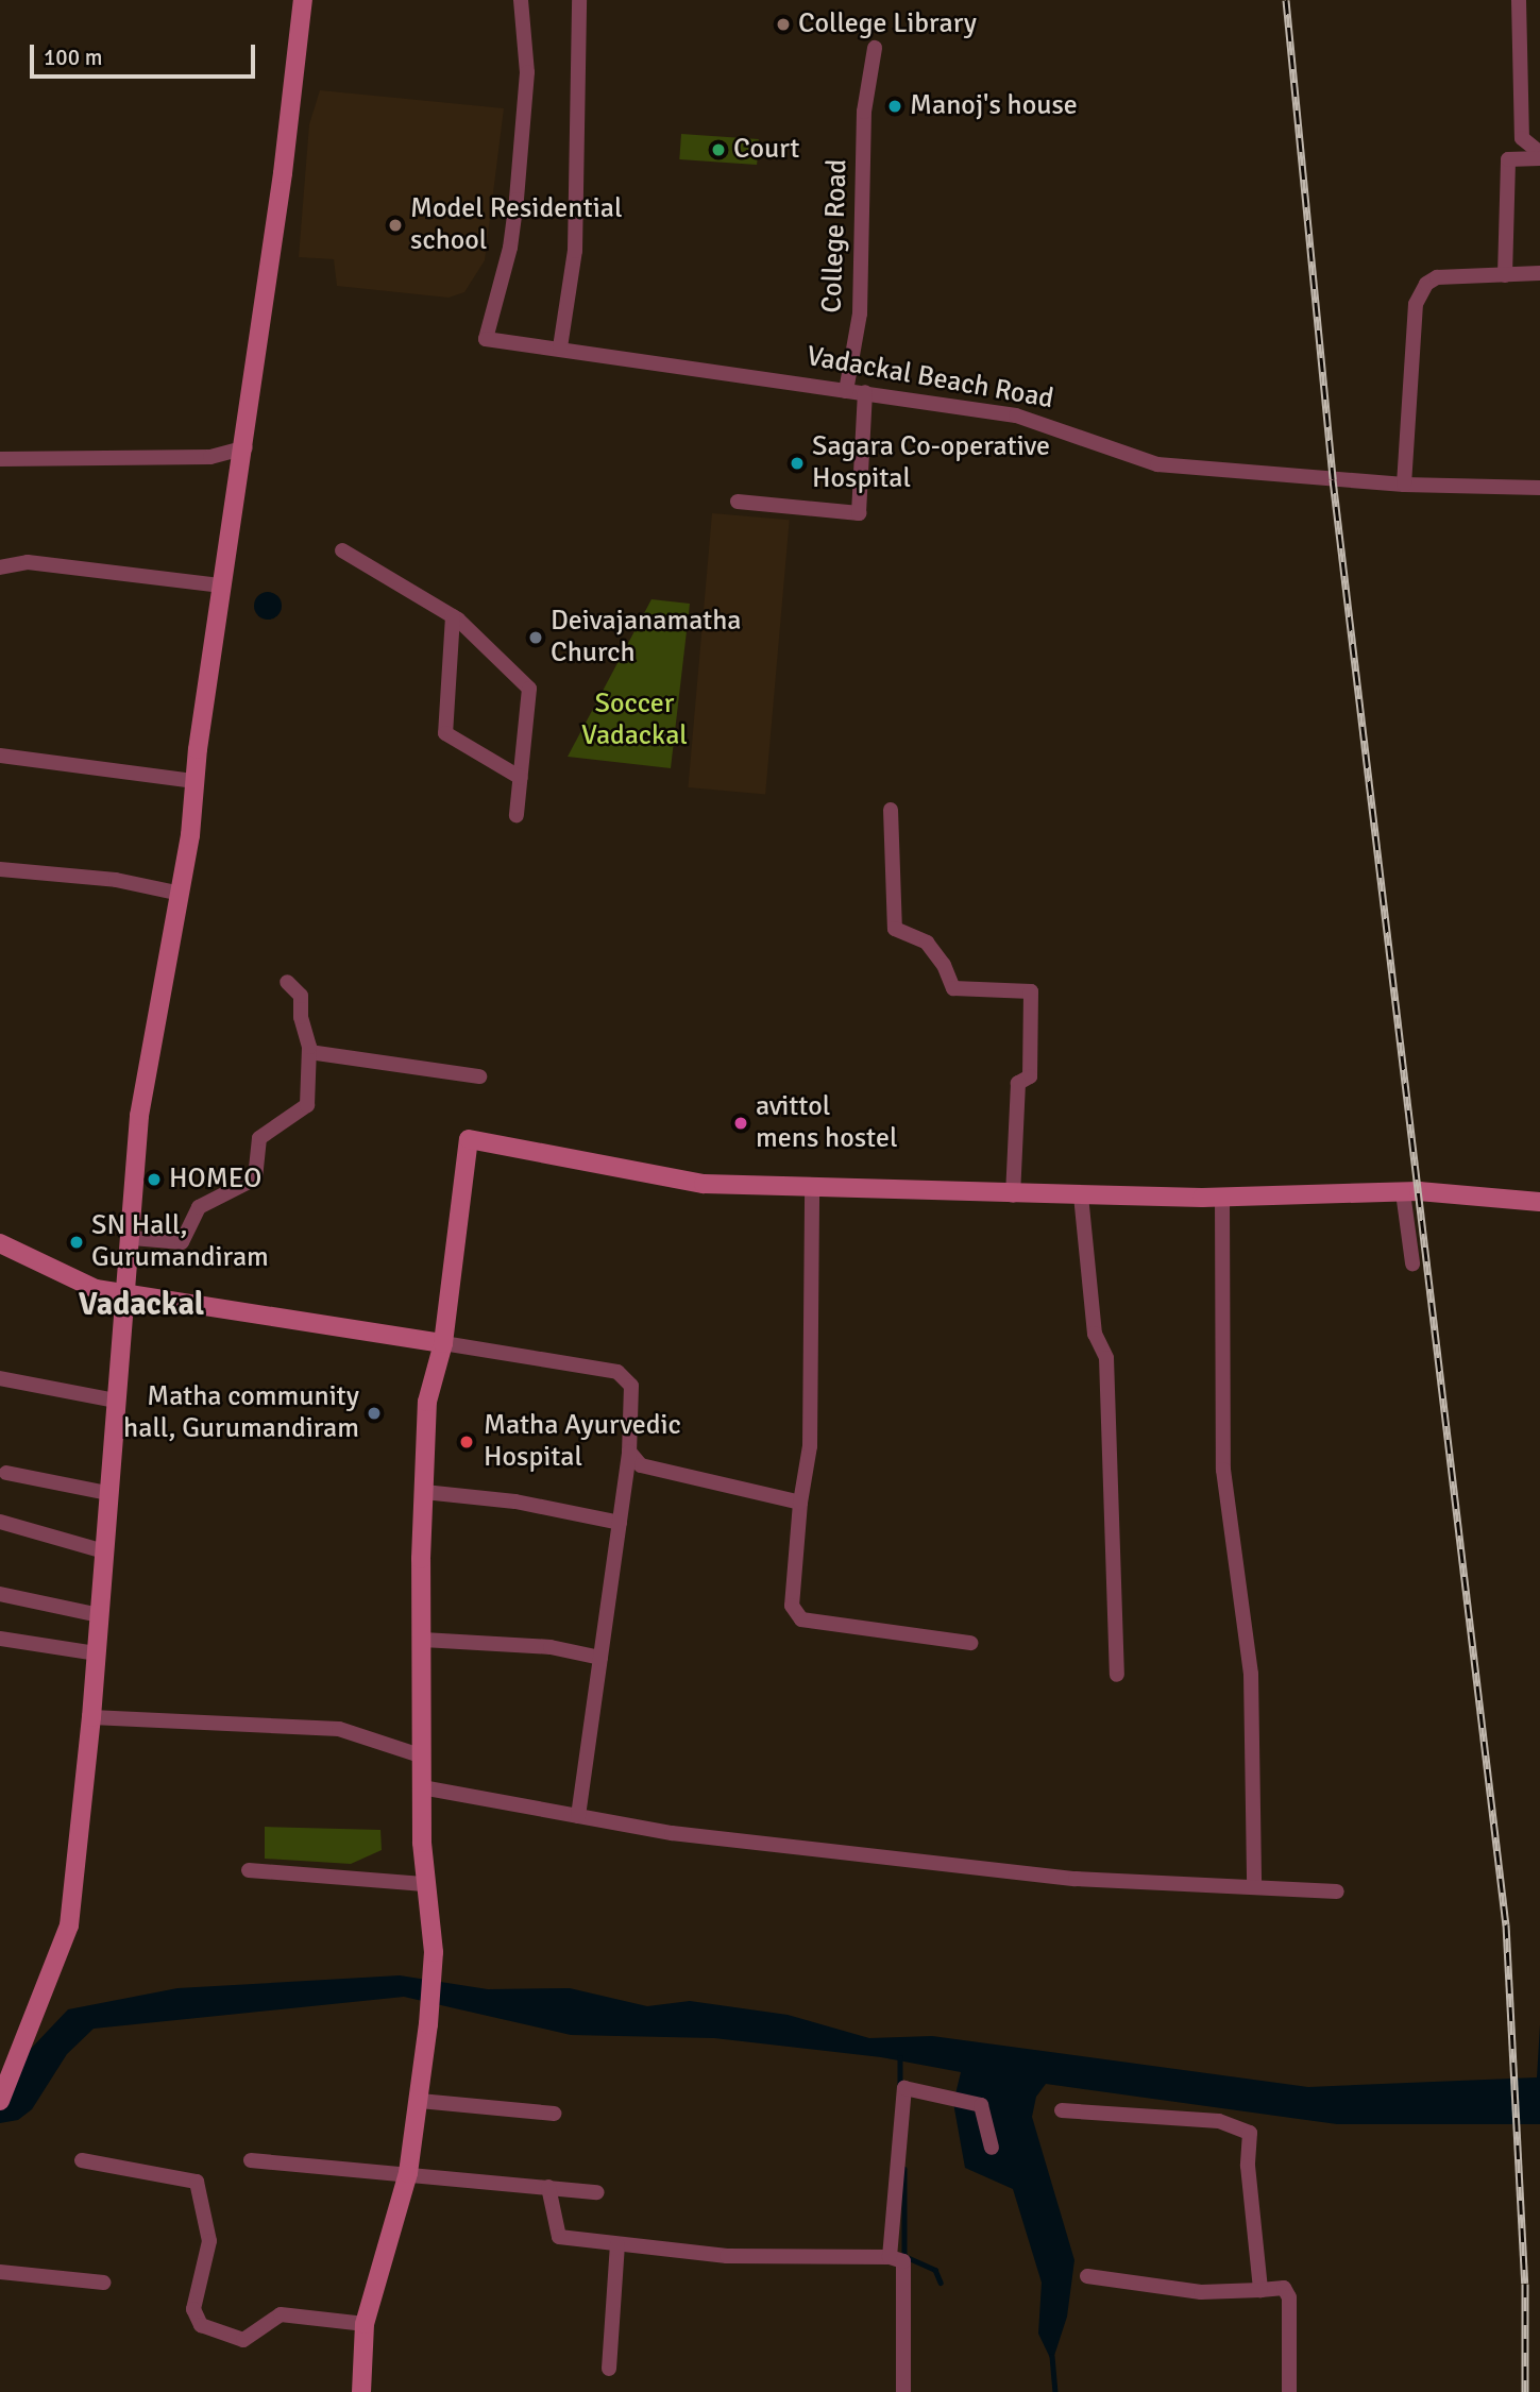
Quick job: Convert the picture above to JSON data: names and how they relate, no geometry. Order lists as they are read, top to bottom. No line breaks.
{"streets":{"street":["College Road","Vadackal Beach Road"]},"crossings":[["College Road","Vadackal Beach Road"]],"districts":["Vadackal"],"parks":["Soccer Vadackal"],"places":["College Library","Manoj's house","Court","Model Residential school","Sagara Co-operative Hospital","Deivajanamatha Church","avittol mens hostel","HOMEO","SN Hall, Gurumandiram","Matha community hall, Gurumandiram","Matha Ayurvedic Hospital"],"scale_bar":"100 m"}
